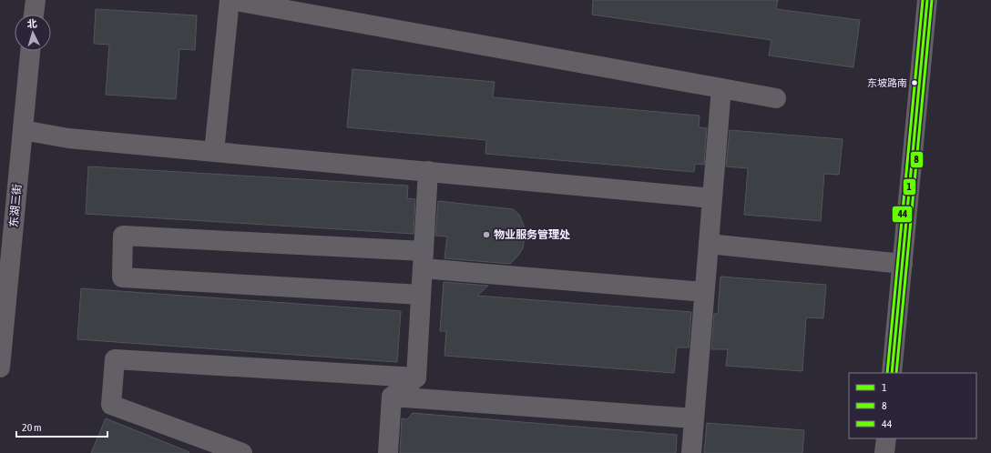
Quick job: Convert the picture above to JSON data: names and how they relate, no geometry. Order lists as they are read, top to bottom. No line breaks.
{"streets":{"street":["东湖三街"]},"places":["东坡路南","物业服务管理处"],"lines":["transit line 1","transit line 8","transit line 44"],"legend":["1","8","44"],"scale_bar":"20 m","north":"top"}
